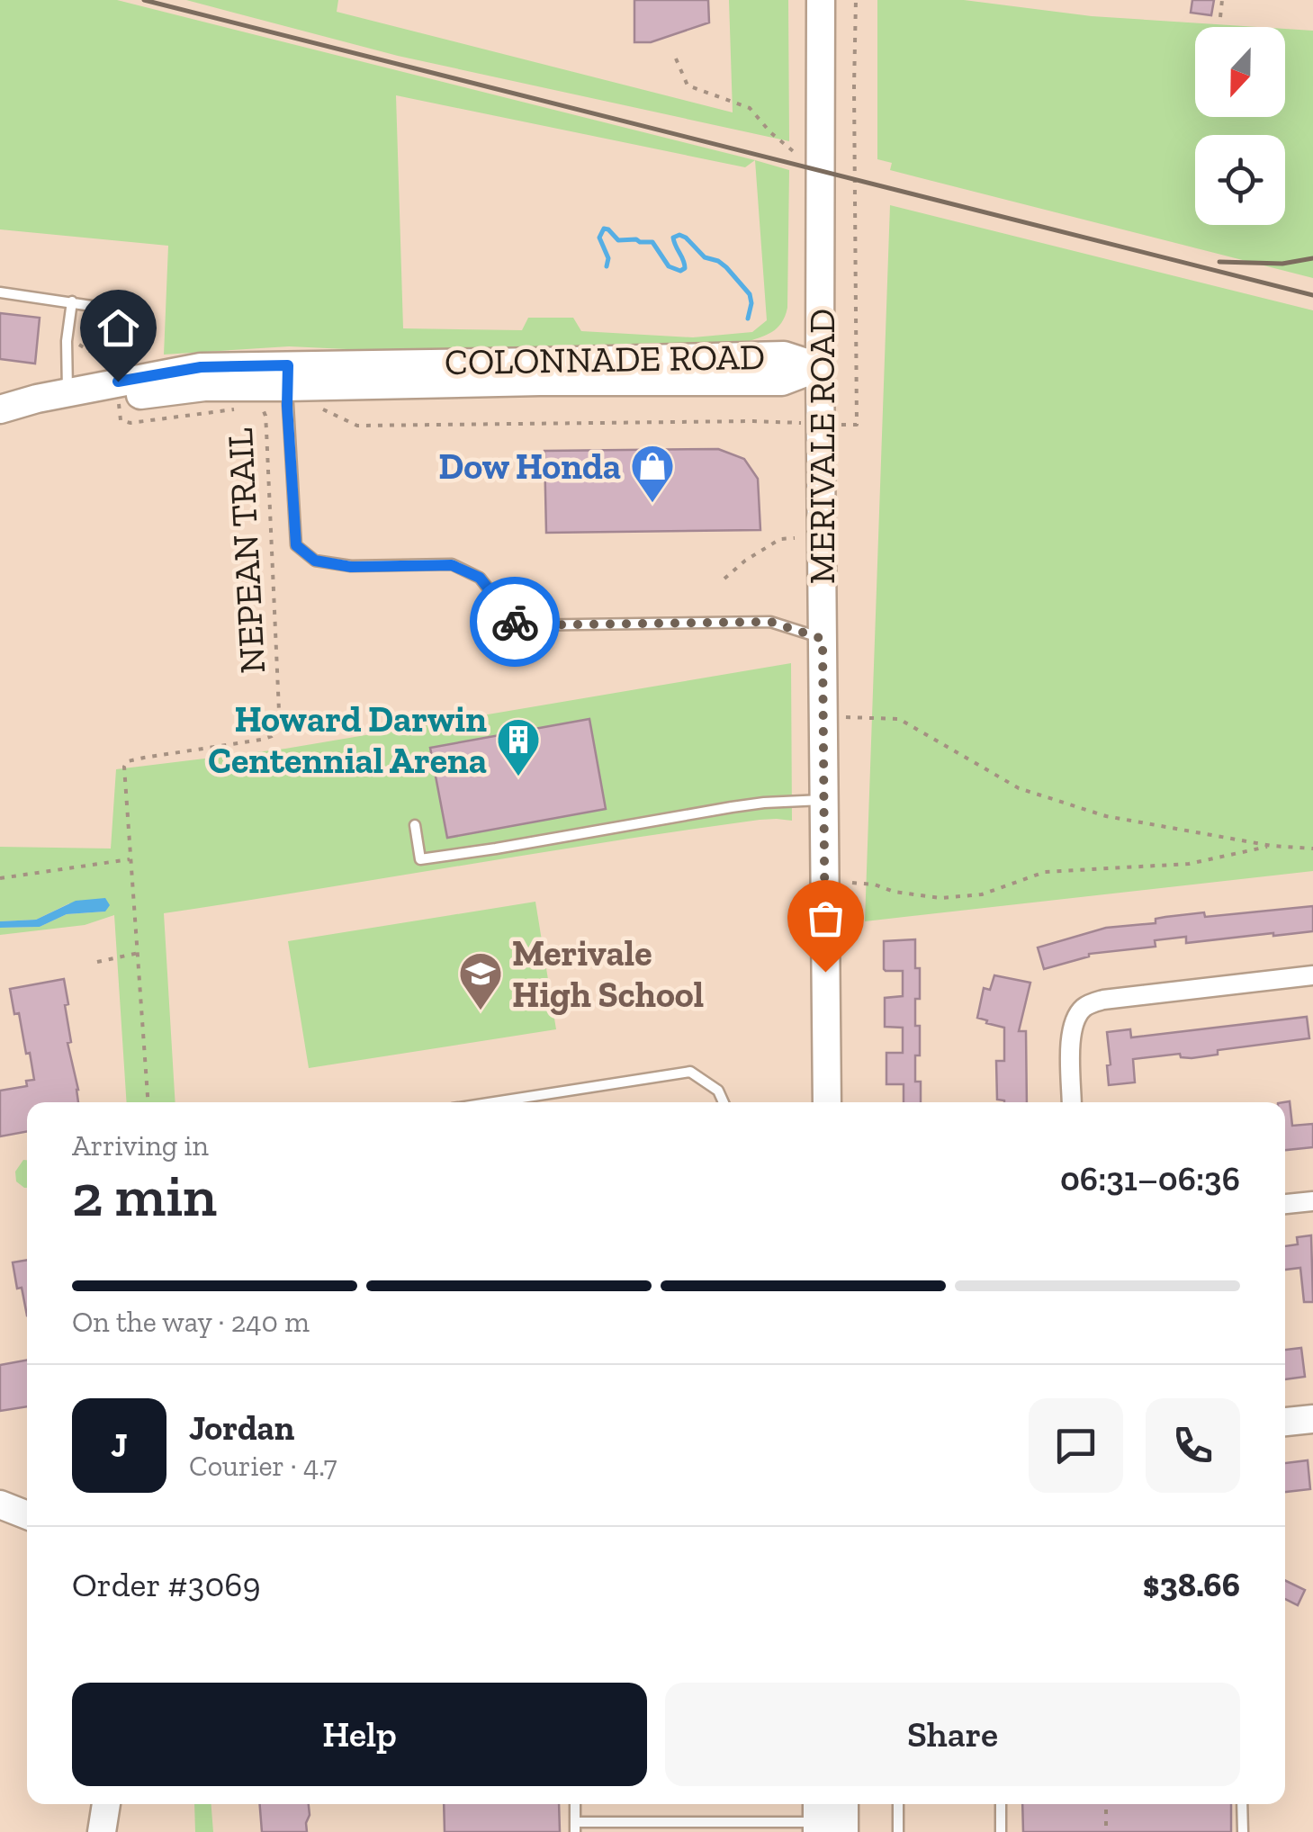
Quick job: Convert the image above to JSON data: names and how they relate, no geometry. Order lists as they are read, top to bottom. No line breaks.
{"streets":{"street":["COLONNADE ROAD","MERIVALE ROAD"],"path":["NEPEAN TRAIL"]},"crossings":[["COLONNADE ROAD","MERIVALE ROAD"],["COLONNADE ROAD","NEPEAN TRAIL"]],"places":{"shop":["Dow Honda"],"building":["Howard Darwin Centennial Arena"],"school or university":["Merivale High School"]},"north":"bottom","page":{"heading":["2 min","Arriving in","06:31–06:36"],"panel":["Jordan","Courier · 4.7","Order #3069","$38.66"],"bar":"On the way · 240 m","round":"J","buttons":["Help","Share"]}}
